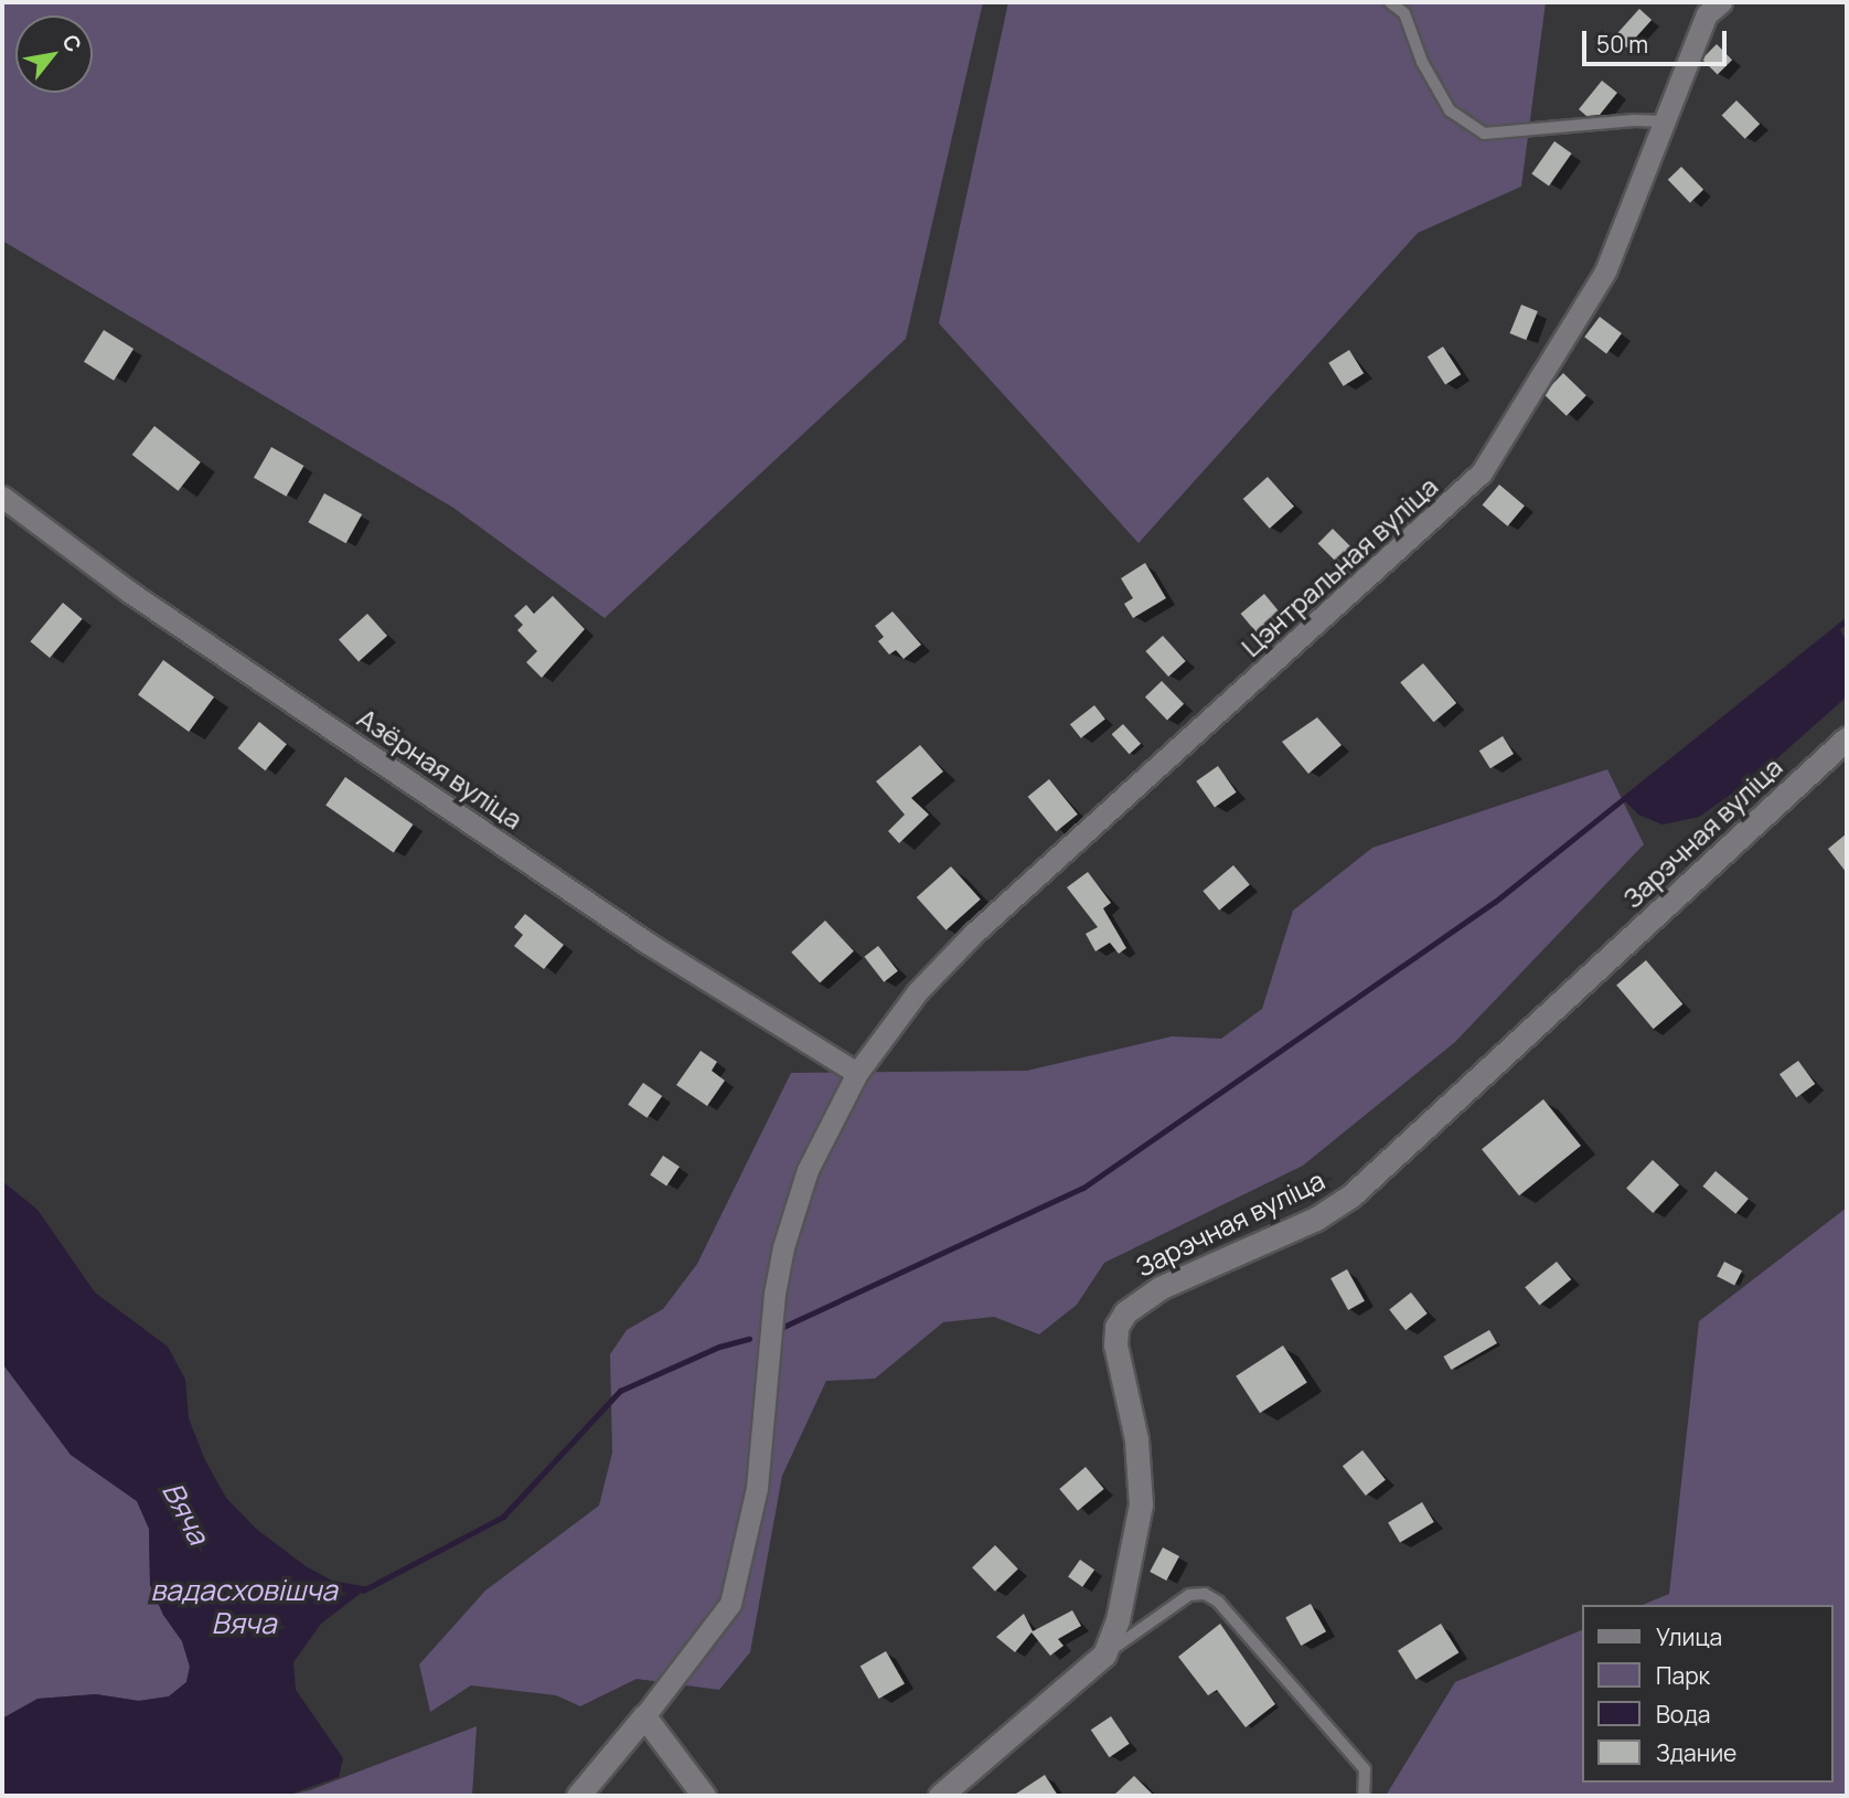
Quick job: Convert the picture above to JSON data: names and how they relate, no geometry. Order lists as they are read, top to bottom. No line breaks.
{"streets":{"street":["Цэнтральная вуліца","Азёрная вуліца","Зарэчная вуліца"]},"crossings":[["Цэнтральная вуліца","Азёрная вуліца"]],"water":["Вяча","вадасховішча Вяча"],"legend":["Улица","Парк","Вода","Здание"],"scale_bar":"50 m","north":"top right"}
